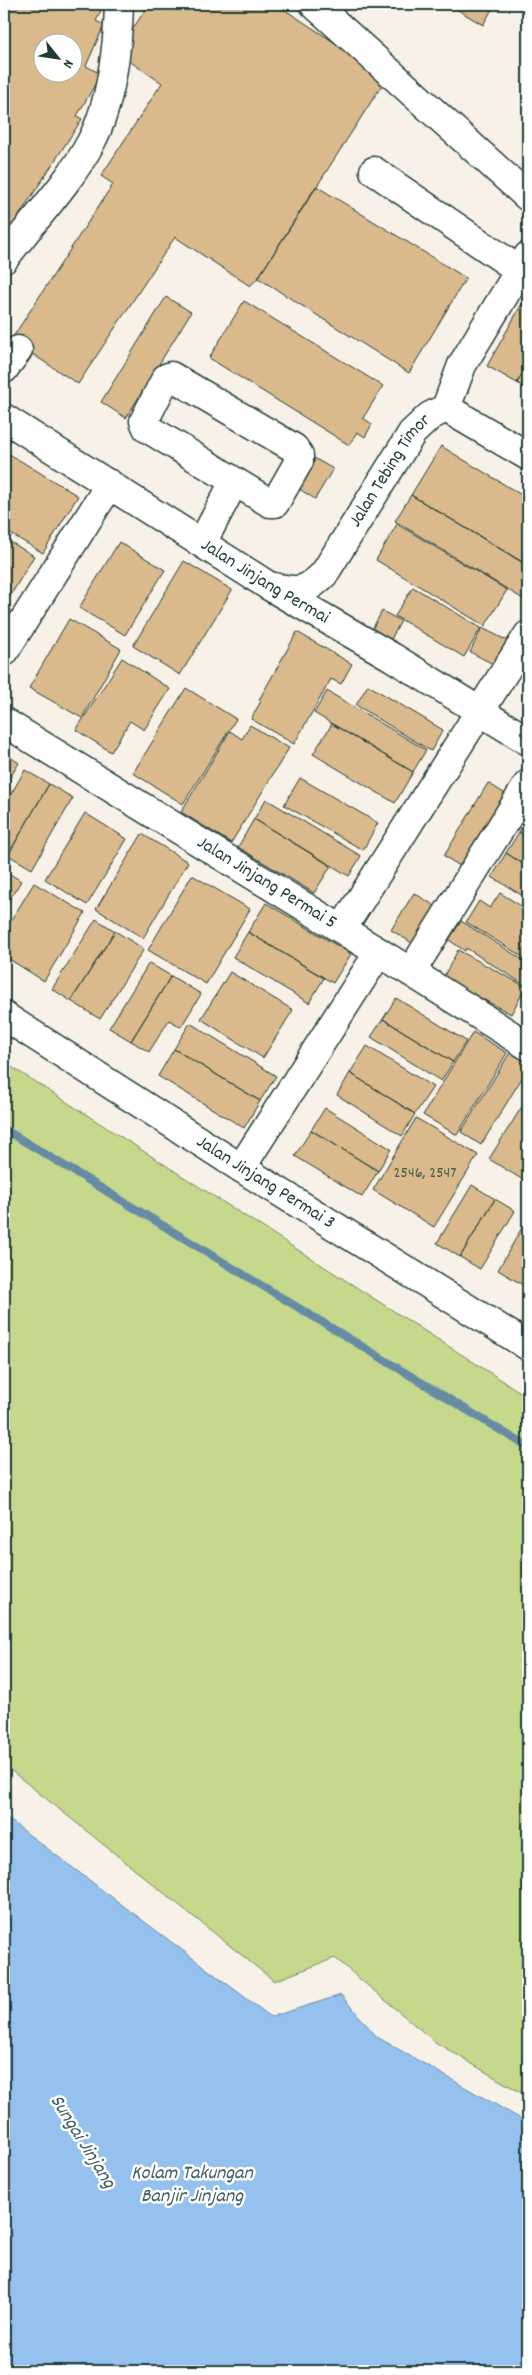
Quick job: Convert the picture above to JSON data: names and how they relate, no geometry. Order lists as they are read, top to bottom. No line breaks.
{"streets":{"street":["Jalan Tebing Timor","Jalan Jinjang Permai","Jalan Jinjang Permai 5","Jalan Jinjang Permai 3"]},"crossings":[["Jalan Tebing Timor","Jalan Jinjang Permai"]],"water":["Sungai Jinjang","Kolam Takungan Banjir Jinjang"],"house_numbers":["2546, 2547"],"north":"bottom right"}
